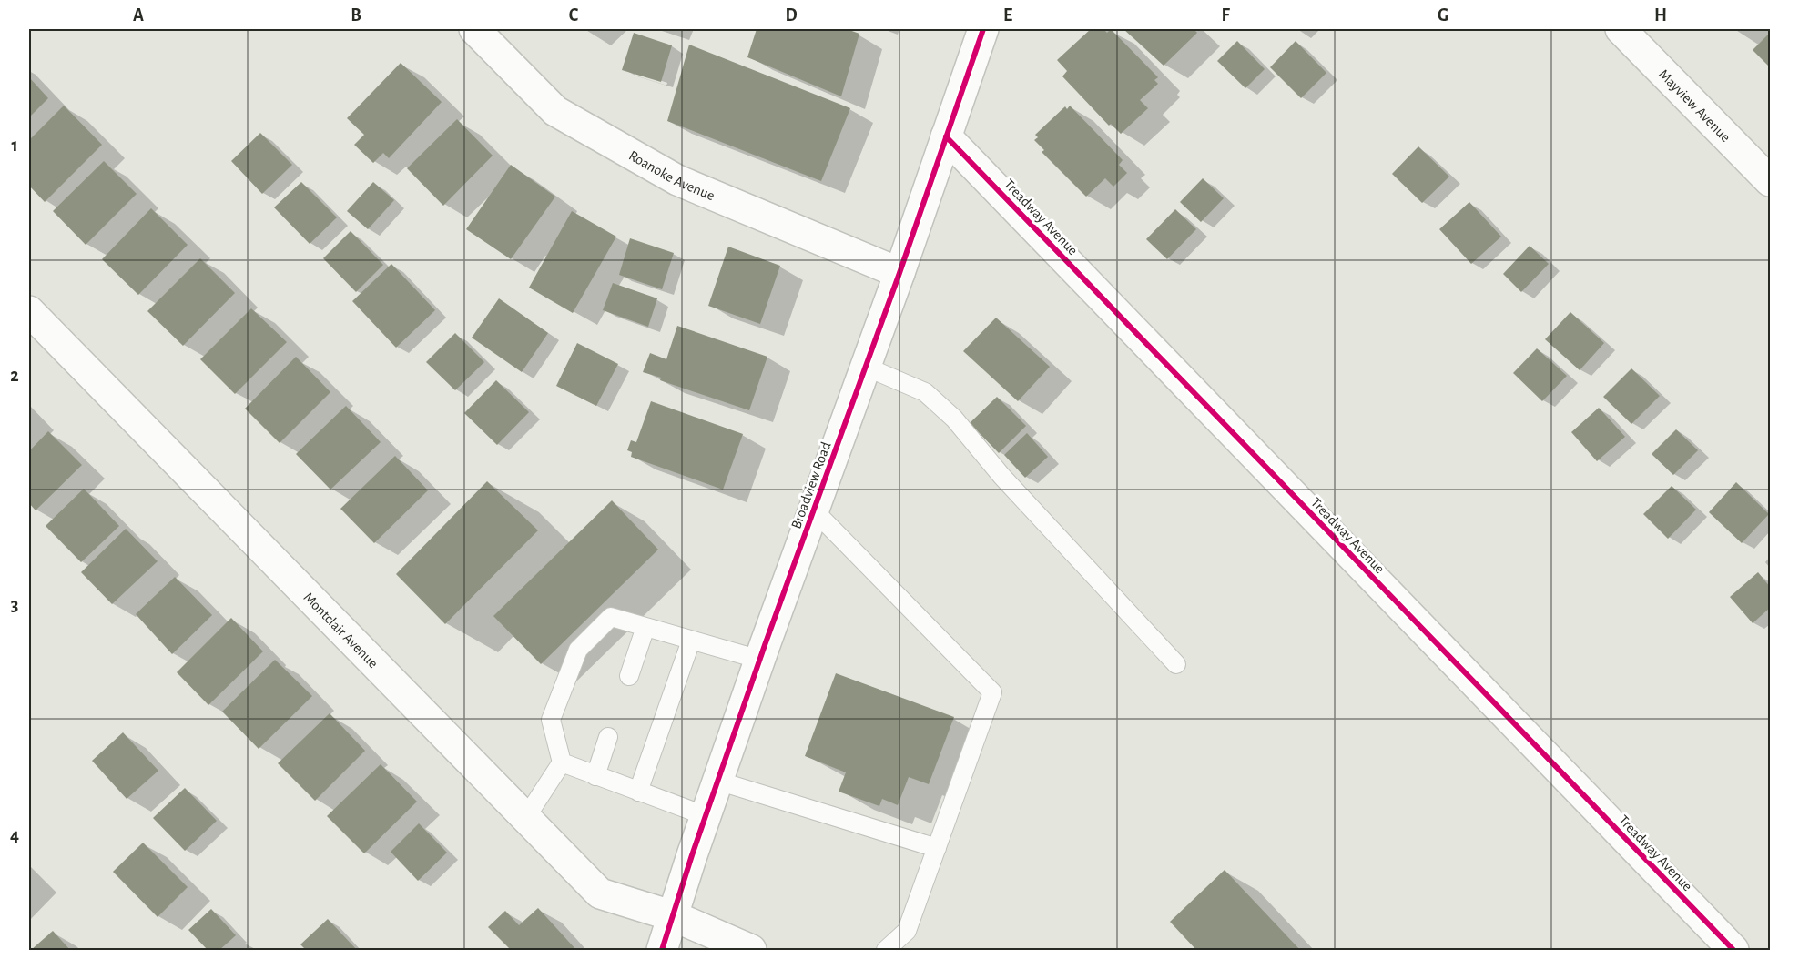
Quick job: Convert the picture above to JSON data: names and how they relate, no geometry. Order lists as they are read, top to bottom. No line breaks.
{"streets":{"street":["Mayview Avenue","Roanoke Avenue","Treadway Avenue","Broadview Road","Montclair Avenue"]},"crossings":[["Roanoke Avenue","Broadview Road"],["Treadway Avenue","Broadview Road"],["Broadview Road","Montclair Avenue"]],"grid":{"columns":["A","B","C","D","E","F","G","H"],"rows":["1","2","3","4"]}}
